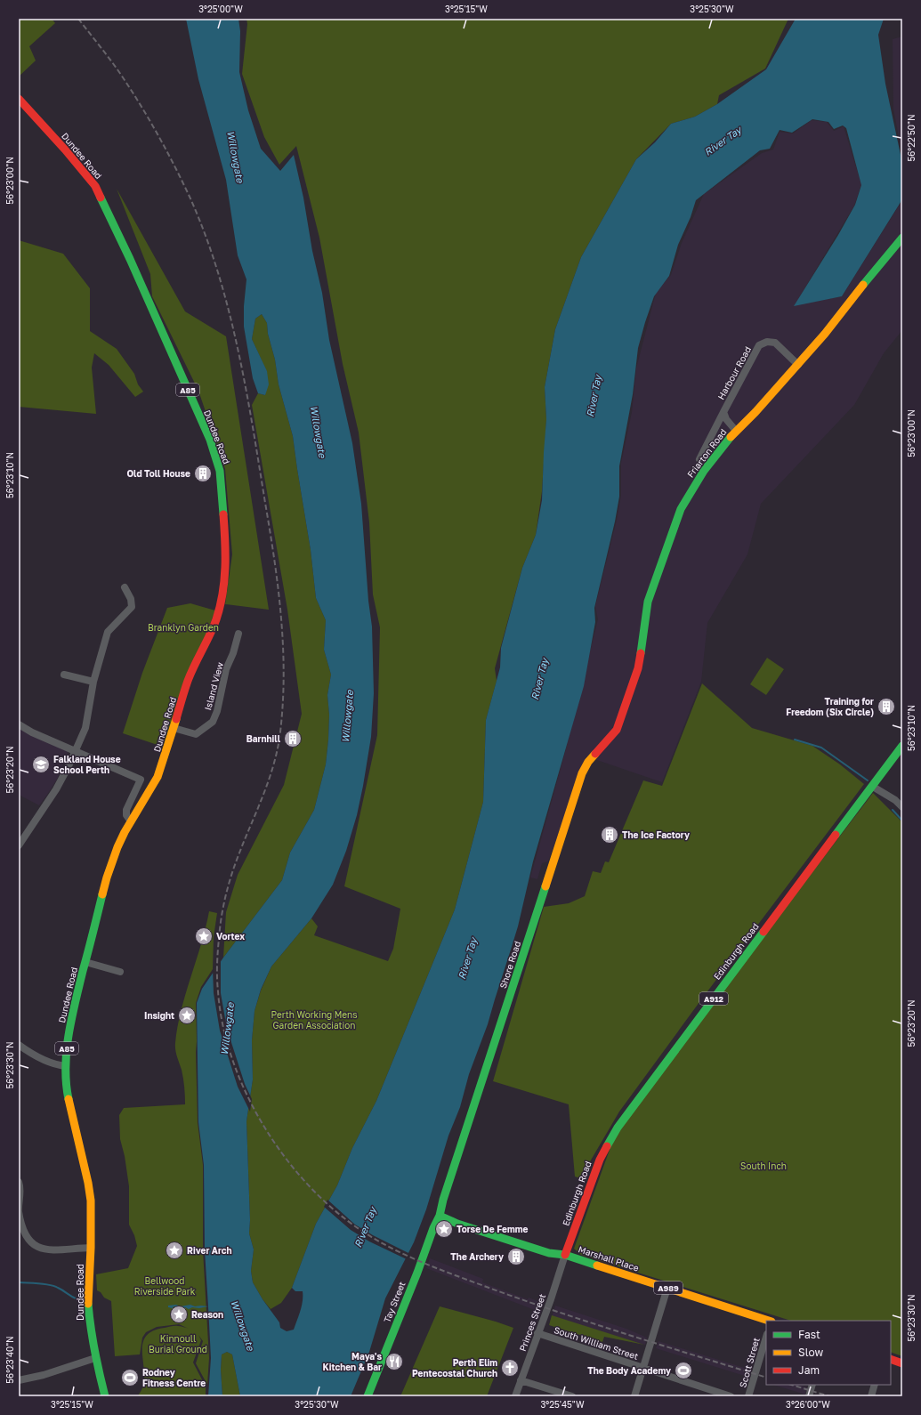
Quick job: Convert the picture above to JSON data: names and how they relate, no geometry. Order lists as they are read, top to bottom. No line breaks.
{"streets":{"main road":["Dundee Road","A85","Friarton Road","Edinburgh Road","Shore Road","A912","Marshall Place","A989","Tay Street"],"street":["Harbour Road","Island View","Princes Street","South William Street","Scott Street"]},"crossings":[["Dundee Road","Island View"],["Harbour Road","Friarton Road"],["Friarton Road","Shore Road"],["Edinburgh Road","Marshall Place"],["Edinburgh Road","Princes Street"],["Shore Road","Marshall Place"],["Shore Road","Tay Street"],["Marshall Place","Tay Street"],["Marshall Place","Princes Street"],["Princes Street","South William Street"]],"water":["River Tay","Willowgate"],"parks":["Branklyn Garden","Perth Working Mens Garden Association","South Inch","Bellwood Riverside Park","Kinnoull Burial Ground"],"places":{"building":["Old Toll House","Training for Freedom (Six Circle)","Barnhill","The Ice Factory","The Archery"],"school or university":["Falkland House School Perth"],"place":["Vortex","Insight","Torse De Femme","River Arch","Reason"],"restaurant":["Maya's Kitchen & Bar"],"church":["Perth Elim Pentecostal Church"],"sports":["The Body Academy","Rodney Fitness Centre"]},"legend":["Fast","Slow","Jam"],"coordinates":["3°25'00\"W","3°25'15\"W","3°25'30\"W","56°22'50\"N","56°23'00\"N","56°23'10\"N","56°23'20\"N","56°23'30\"N","56°23'40\"N","3°25'45\"W","3°26'00\"W"]}
